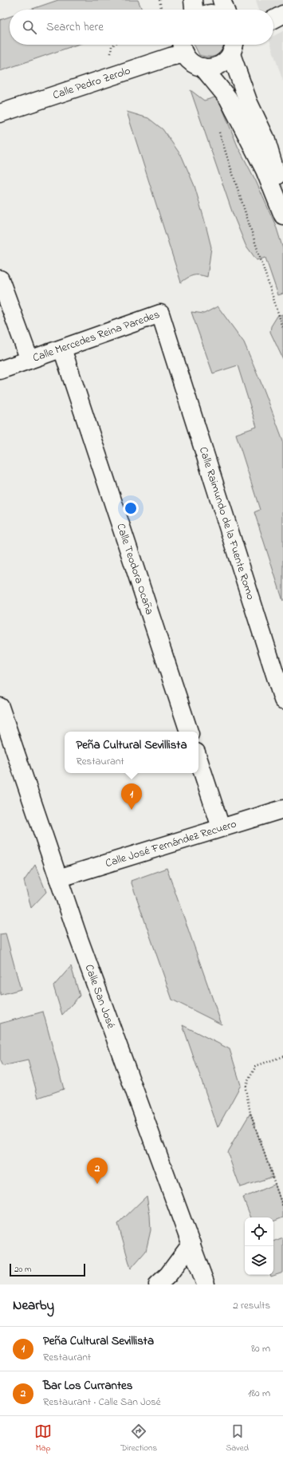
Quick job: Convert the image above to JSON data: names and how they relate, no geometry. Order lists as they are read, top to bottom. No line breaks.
{"streets":{"street":["Calle Pedro Zerolo","Calle Mercedes Reina Paredes","Calle Raimundo de la Fuente Romo","Calle Teodora Ocaña","Calle José Fernández Recuero","Calle San José"]},"crossings":[["Calle Mercedes Reina Paredes","Calle Raimundo de la Fuente Romo"],["Calle Mercedes Reina Paredes","Calle Teodora Ocaña"],["Calle José Fernández Recuero","Calle San José"]],"scale_bar":"20 m","page":{"search":"Search here","popup":["Peña Cultural Sevillista","Restaurant"],"pins":["1","2"],"scale":"20 m","heading":["Nearby","2 results"],"list":[{"mark":"1","name":"Peña Cultural Sevillista","note":"Restaurant","value":"80 m"},{"mark":"2","name":"Bar Los Currantes","note":"Restaurant · Calle San José","value":"180 m"}],"nav":["Map","Directions","Saved"]}}
